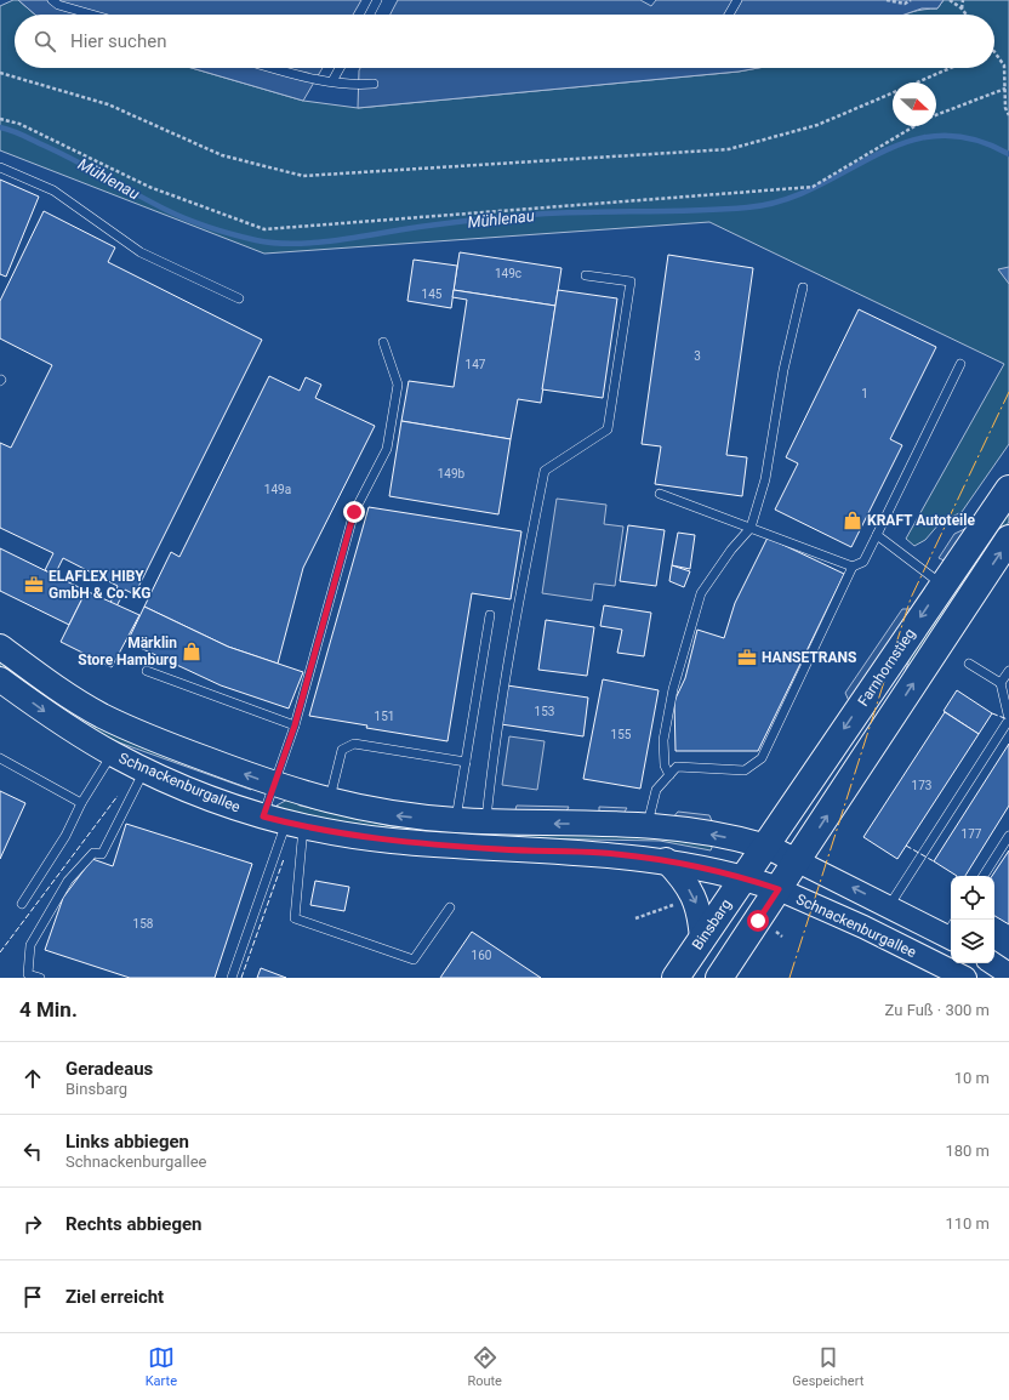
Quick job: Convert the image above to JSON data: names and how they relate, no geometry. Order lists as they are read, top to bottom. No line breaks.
{"streets":{"main road":["Farnhornstieg","Schnackenburgallee","Binsbarg"]},"crossings":[["Farnhornstieg","Schnackenburgallee"],["Farnhornstieg","Binsbarg"],["Schnackenburgallee","Binsbarg"]],"water":["Mühlenau"],"places":{"shop":["KRAFT Autoteile","Märklin Store Hamburg"],"office":["ELAFLEX HIBY GmbH & Co. KG","HANSETRANS"]},"house_numbers":["149c","145","3","147","1","149b","149a","153","151","155","173","177","158","160"],"north":"right","page":{"search":"Hier suchen","heading":["4 Min.","Zu Fuß · 300 m"],"list":[["Geradeaus","Binsbarg","10 m"],["Links abbiegen","Schnackenburgallee","180 m"],["Rechts abbiegen","110 m"],"Ziel erreicht"],"nav":["Karte","Route","Gespeichert"]}}
